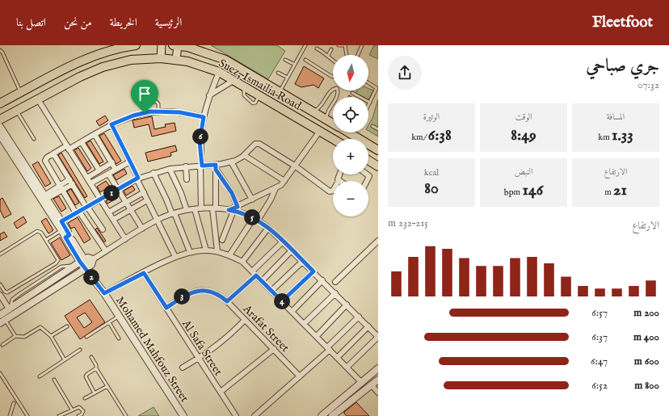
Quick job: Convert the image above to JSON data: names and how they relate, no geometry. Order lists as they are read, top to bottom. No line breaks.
{"streets":{"main road":["Suez, Ismailia Road"],"street":["Arafat Street","Al Safa Street","Mohamed Mahfouz Street"]},"crossings":[["Arafat Street","Al Safa Street"]],"north":"bottom","page":{"header":"Fleetfoot","nav":["الرئيسية","الخريطة","من نحن","اتصل بنا"],"heading":["جري صباحي","07:32"],"map_buttons":["+","−"],"stats":[["المسافة","1.33 km"],["الوقت","8:49"],["الوتيرة","6:38 /km"],["الارتفاع","21 m"],["النبض","146 bpm"],["kcal","80"]],"pins":["6","1","5","2","3","4"],"chart":["الارتفاع","215–232 m"],"list":[{"name":"200 m","note":"6:57"},{"name":"400 m","note":"6:37"},{"name":"600 m","note":"6:47"},{"name":"800 m","note":"6:52"}]}}
